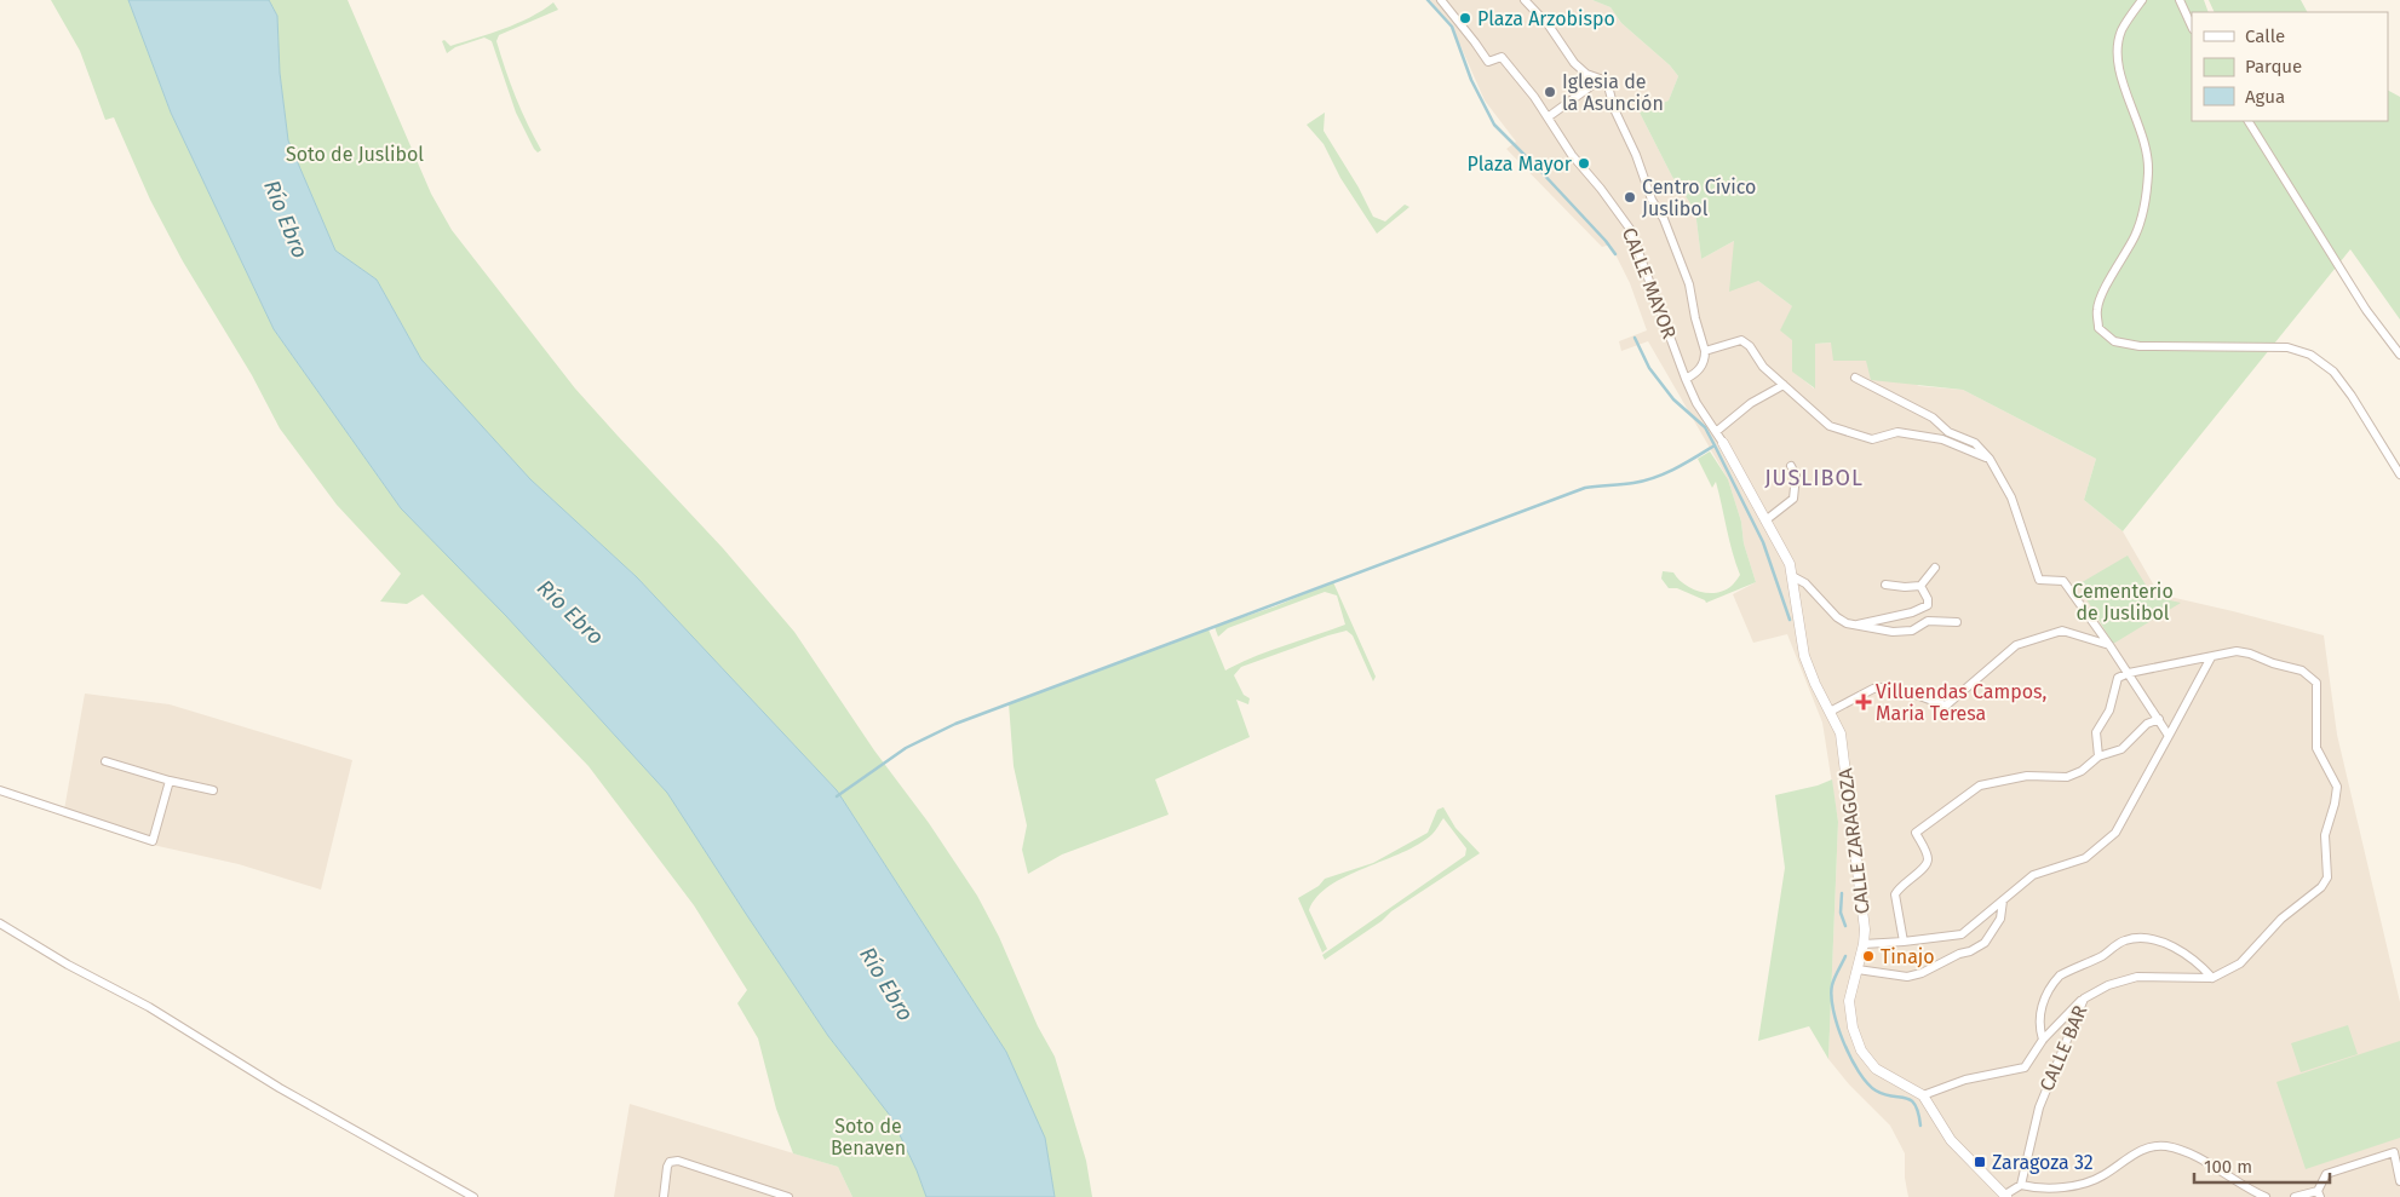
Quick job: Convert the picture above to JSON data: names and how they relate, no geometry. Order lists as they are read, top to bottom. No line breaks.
{"streets":{"street":["CALLE MAYOR","CALLE ZARAGOZA","CALLE BAR"]},"crossings":[["CALLE MAYOR","CALLE ZARAGOZA"]],"districts":["JUSLIBOL"],"water":["Río Ebro"],"parks":["Soto de Juslibol","Cementerio de Juslibol","Soto de Benaven"],"places":{"other":["Plaza Arzobispo","Iglesia de la Asunción","Plaza Mayor","Centro Cívico Juslibol","Tinajo"],"health":["Villuendas Campos, Maria Teresa"],"transit":["Zaragoza 32"]},"legend":["Calle","Parque","Agua"],"scale_bar":"100 m"}
